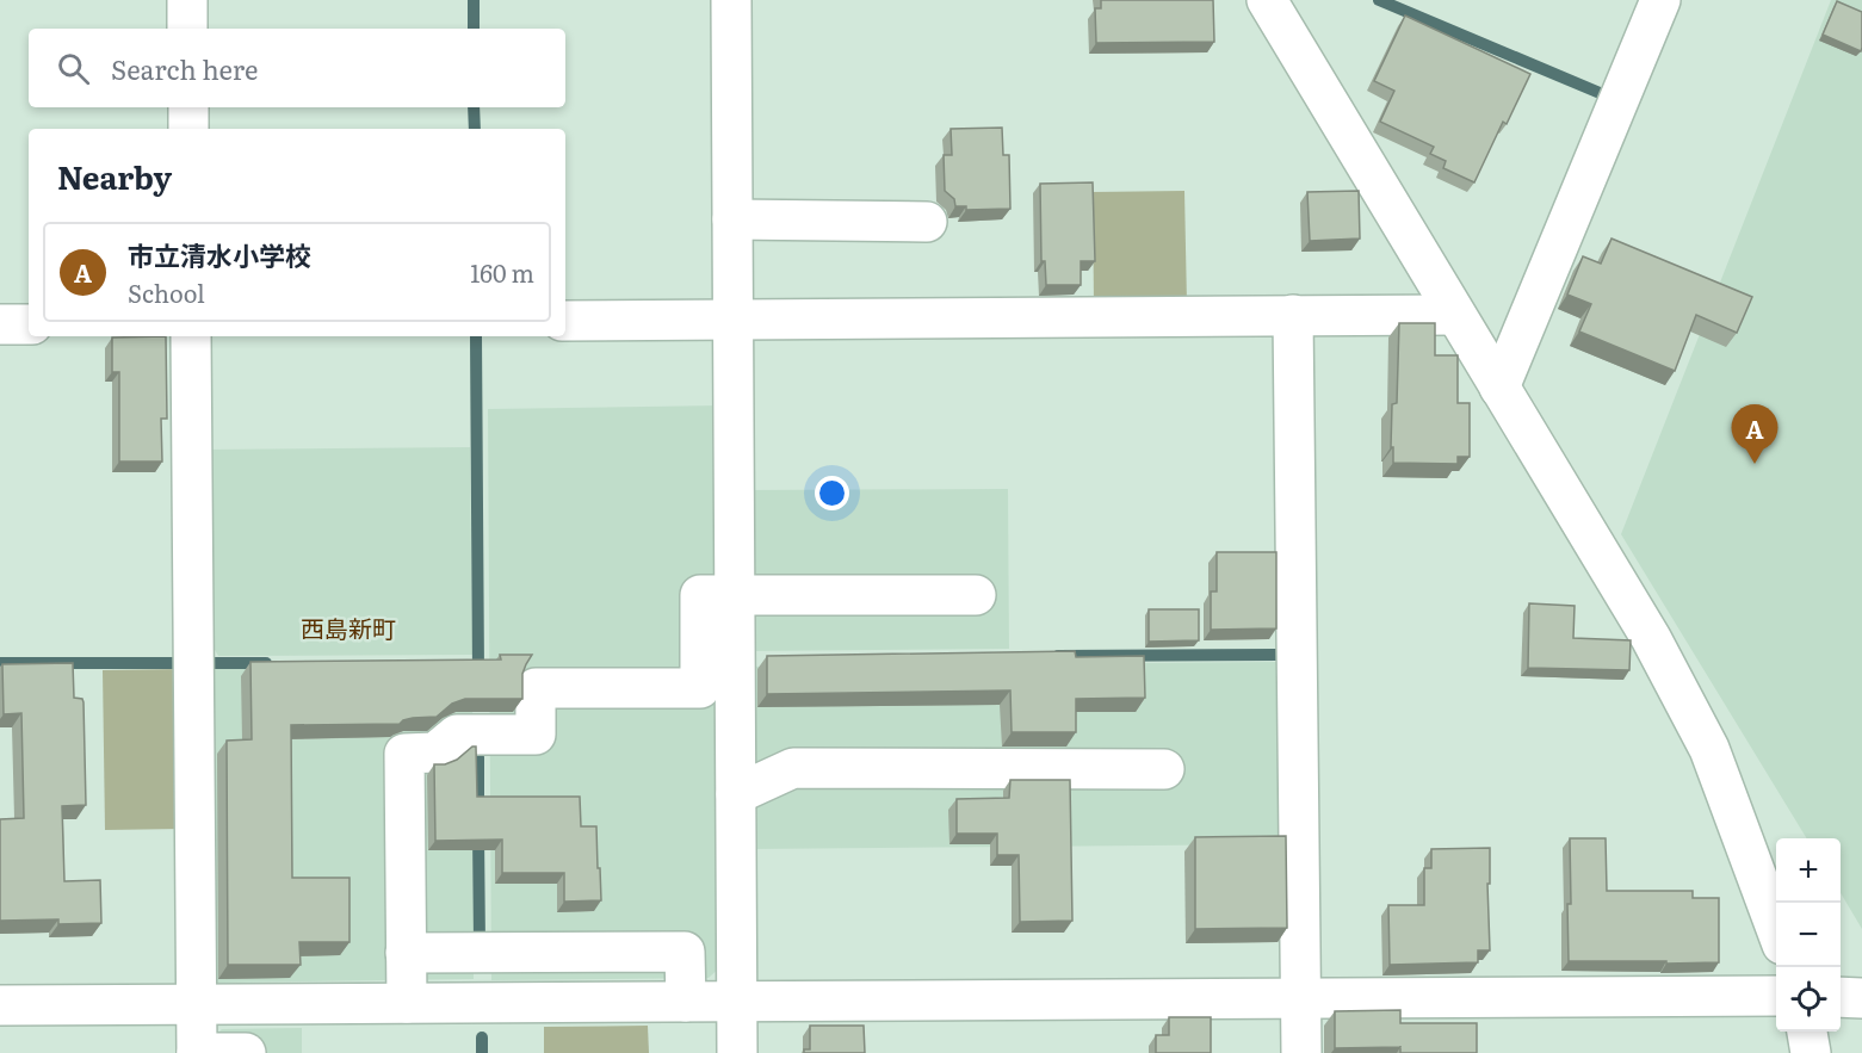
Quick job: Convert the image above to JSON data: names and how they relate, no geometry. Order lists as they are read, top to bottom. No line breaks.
{"districts":["西島新町"],"page":{"search":"Search here","heading":"Nearby","list":[{"mark":"A","name":"市立清水小学校","note":"School","value":"160 m"}],"pins":"A","map_buttons":["+","−"]}}
